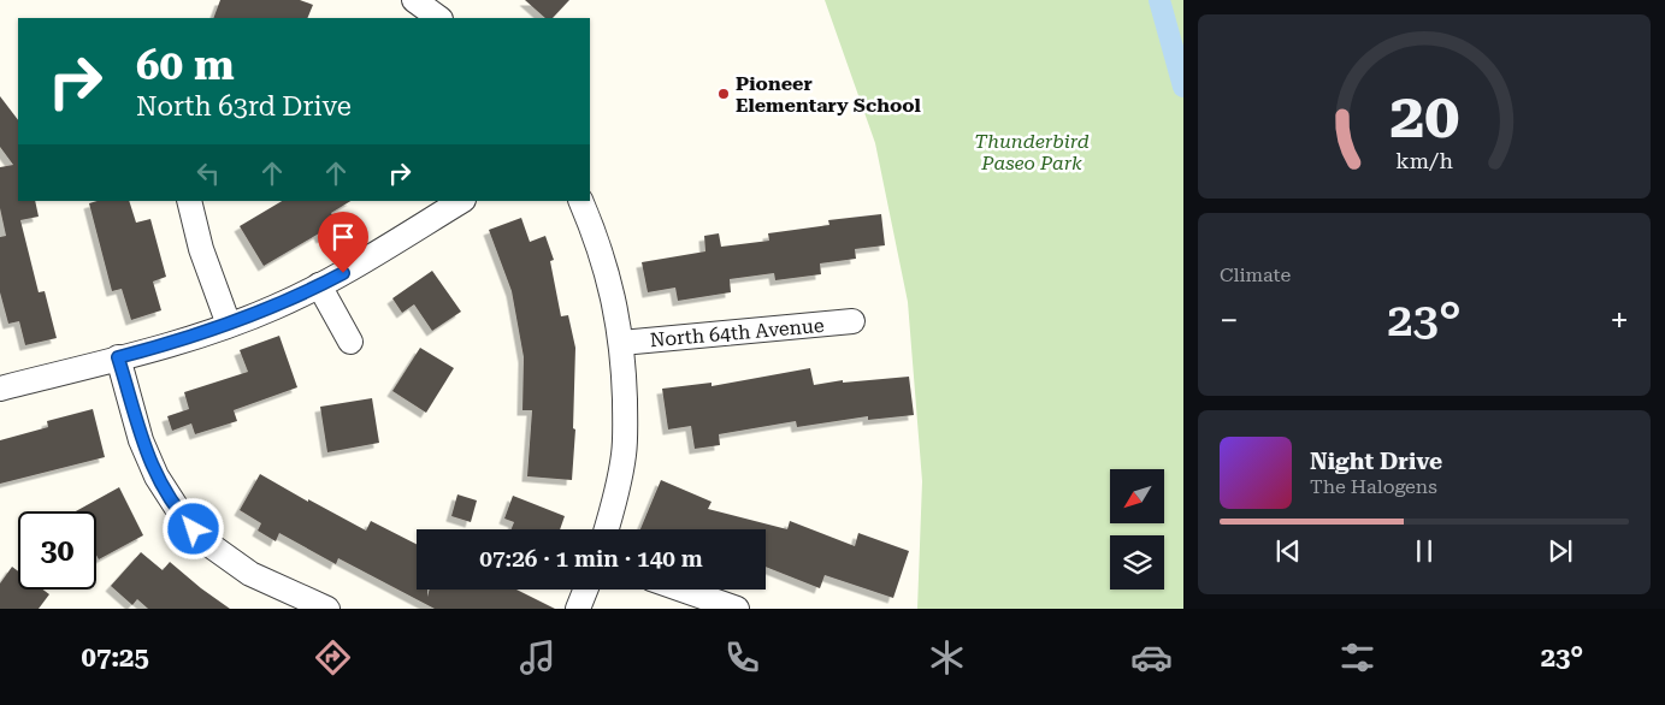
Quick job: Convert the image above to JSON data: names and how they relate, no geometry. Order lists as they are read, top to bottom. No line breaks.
{"streets":{"street":["North 64th Avenue"]},"parks":["Thunderbird Paseo Park"],"places":["Pioneer Elementary School"],"north":"bottom left","page":{"turn":["60 m","North 63rd Drive"],"tile":"Climate","heat":["−","23°","+"],"song":["Night Drive","The Halogens"],"limit":"30","trip":"07:26 · 1 min · 140 m","tabs":["07:25","23°"],"gauge":["20","km/h"]}}
